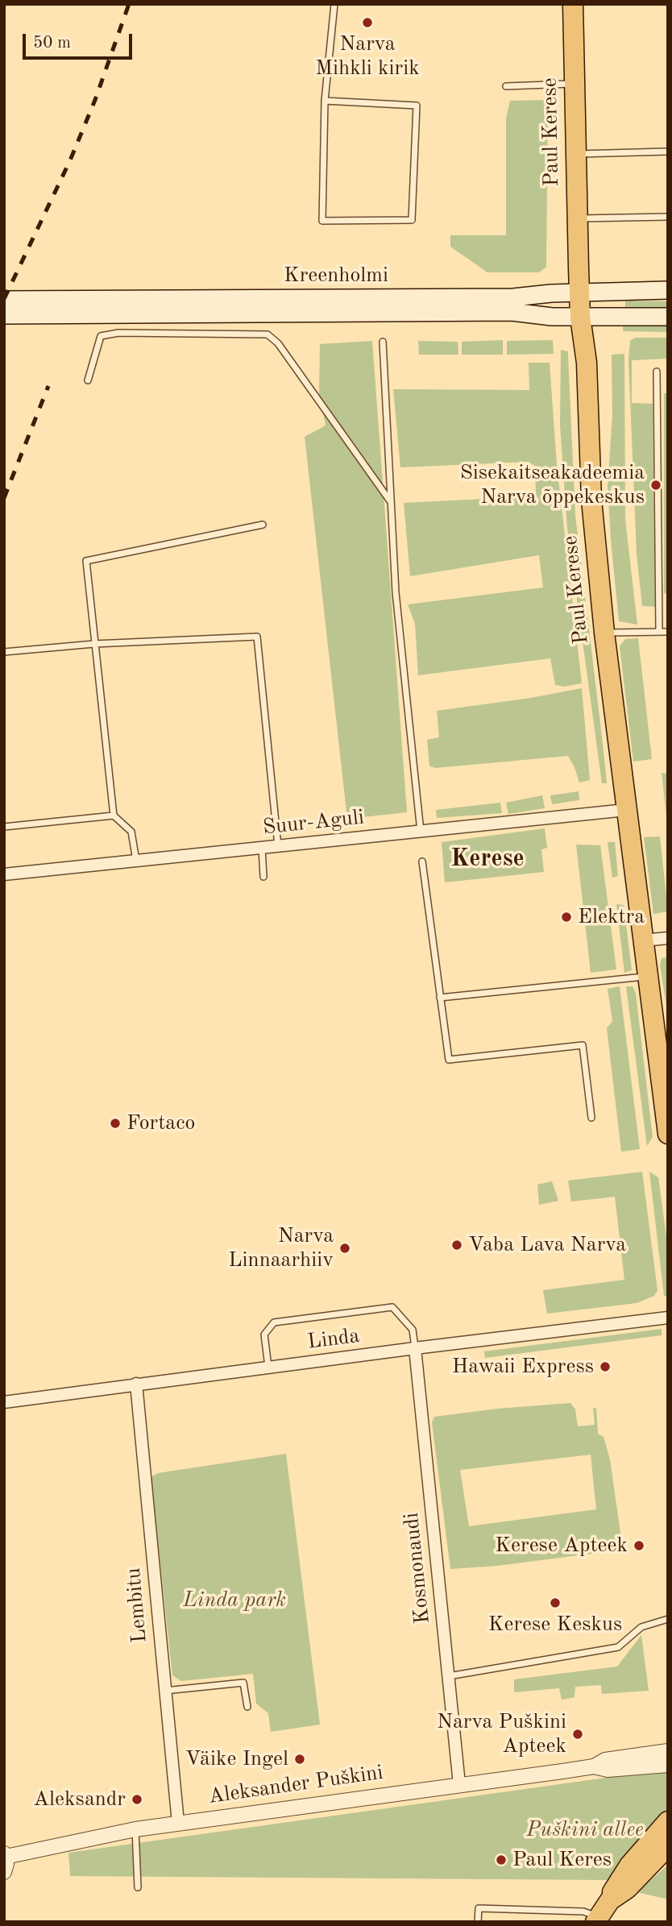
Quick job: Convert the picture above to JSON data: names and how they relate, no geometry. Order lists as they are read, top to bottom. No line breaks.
{"streets":{"highway":["Paul Kerese"],"main road":["Kreenholmi"],"street":["Suur-Aguli","Linda","Kosmonaudi","Lembitu","Aleksander Puškini"]},"crossings":[["Paul Kerese","Kreenholmi"],["Paul Kerese","Suur-Aguli"],["Linda","Kosmonaudi"],["Linda","Lembitu"],["Kosmonaudi","Aleksander Puškini"],["Lembitu","Aleksander Puškini"]],"districts":["Kerese"],"parks":["Linda park","Puškini allee"],"places":["Narva Mihkli kirik","Sisekaitseakadeemia Narva õppekeskus","Elektra","Fortaco","Vaba Lava Narva","Narva Linnaarhiiv","Hawaii Express","Kerese Apteek","Kerese Keskus","Narva Puškini Apteek","Väike Ingel","Aleksandr","Paul Keres"],"scale_bar":"50 m"}
